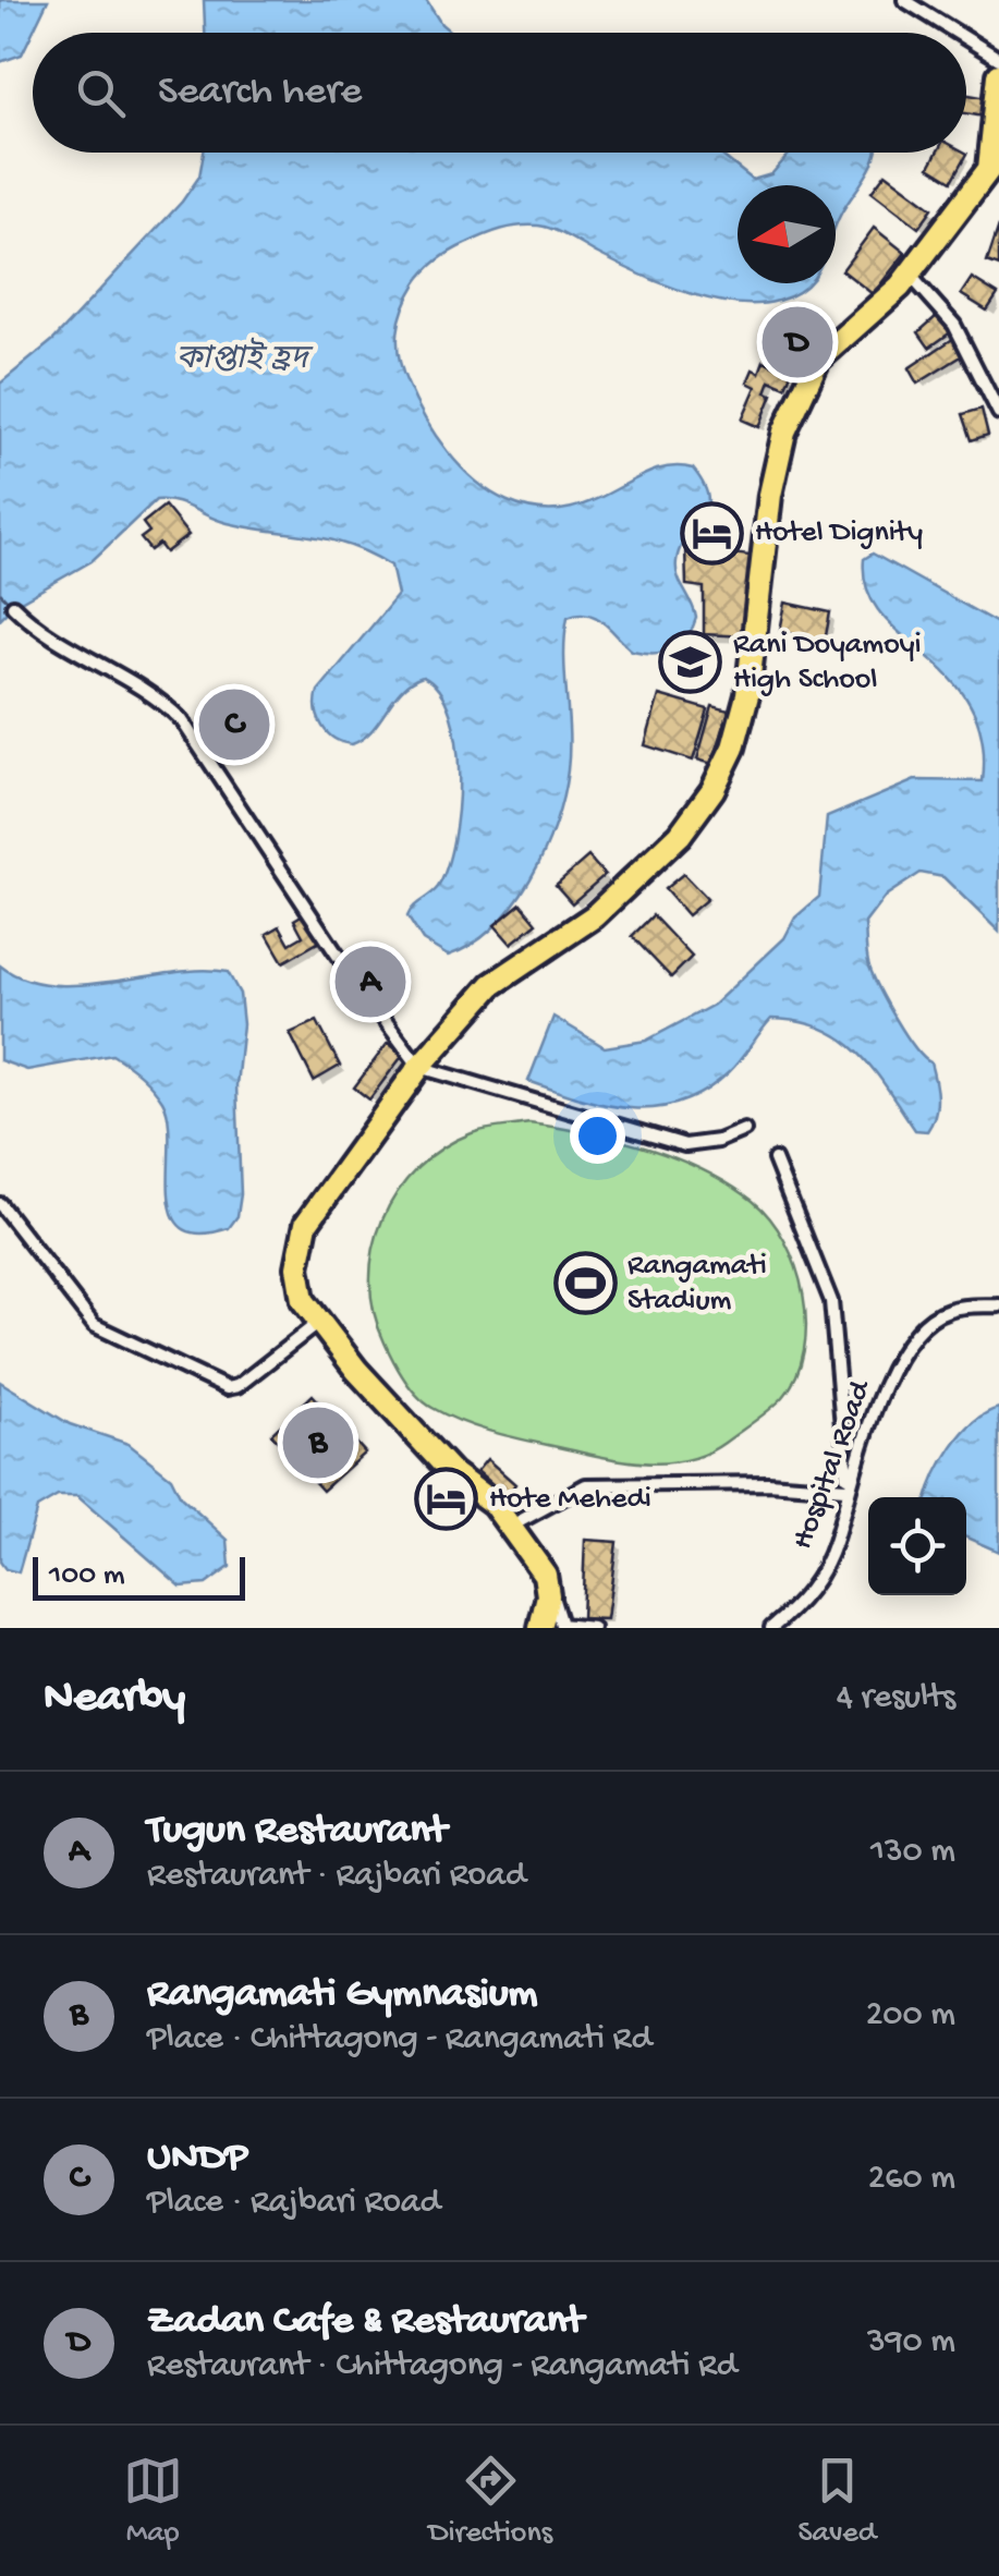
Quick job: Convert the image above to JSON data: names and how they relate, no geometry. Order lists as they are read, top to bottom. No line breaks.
{"streets":{"street":["Hospital Road"]},"water":["কাপ্তাই হ্রদ"],"places":{"hotel":["Hotel Dignity","Hote Mehedi"],"school or university":["Rani Doyamoyi High School"],"sports":["Rangamati Stadium"]},"scale_bar":"100 m","north":"left","page":{"search":"Search here","pins":["D","C","A","B"],"scale":"100 m","heading":["Nearby","4 results"],"list":[{"mark":"A","name":"Tugun Restaurant","note":"Restaurant · Rajbari Road","value":"130 m"},{"mark":"B","name":"Rangamati Gymnasium","note":"Place · Chittagong - Rangamati Rd","value":"200 m"},{"mark":"C","name":"UNDP","note":"Place · Rajbari Road","value":"260 m"},{"mark":"D","name":"Zadan Cafe & Restaurant","note":"Restaurant · Chittagong - Rangamati Rd","value":"390 m"}],"nav":["Map","Directions","Saved"]}}
